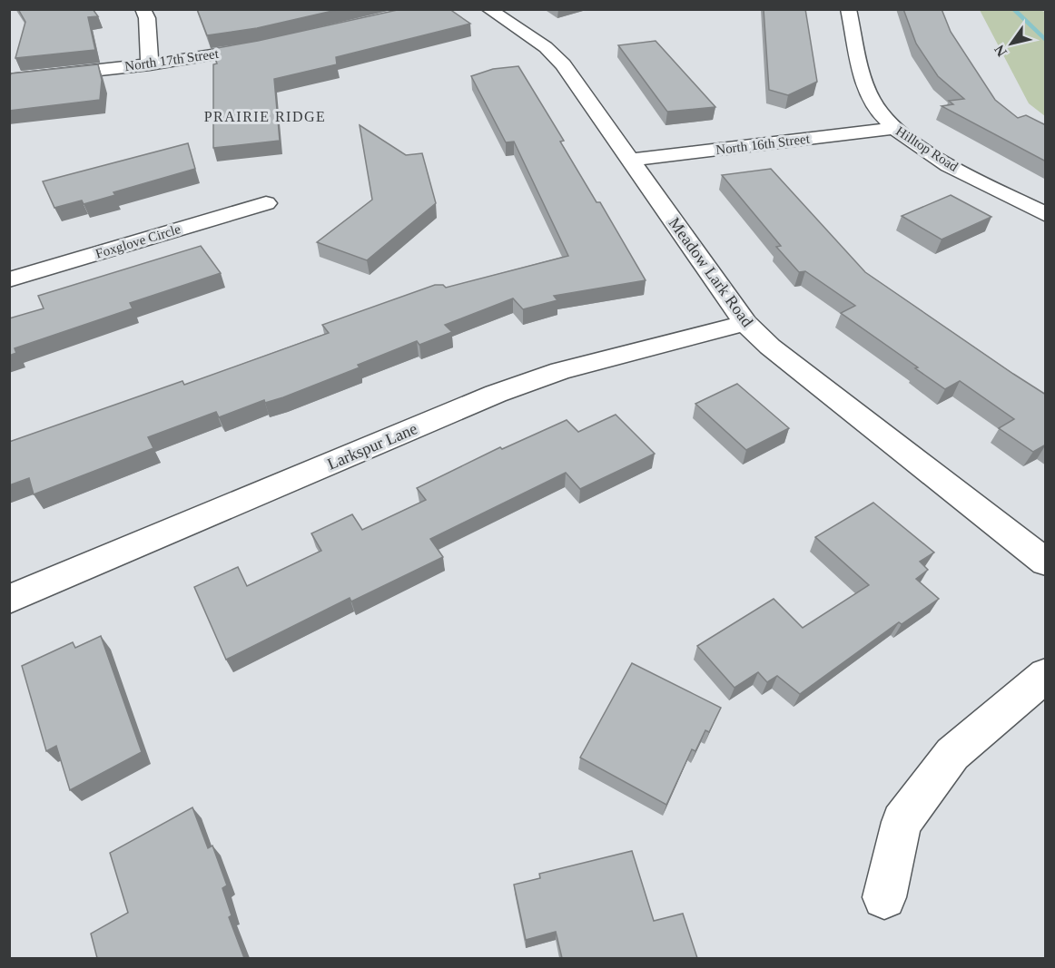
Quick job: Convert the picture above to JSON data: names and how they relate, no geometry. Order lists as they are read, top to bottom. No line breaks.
{"streets":{"street":["North 17th Street","North 16th Street","Hilltop Road","Foxglove Circle","Meadow Lark Road","Larkspur Lane"]},"crossings":[["North 16th Street","Hilltop Road"],["North 16th Street","Meadow Lark Road"],["Meadow Lark Road","Larkspur Lane"]],"districts":["PRAIRIE RIDGE"],"north":"bottom left"}
